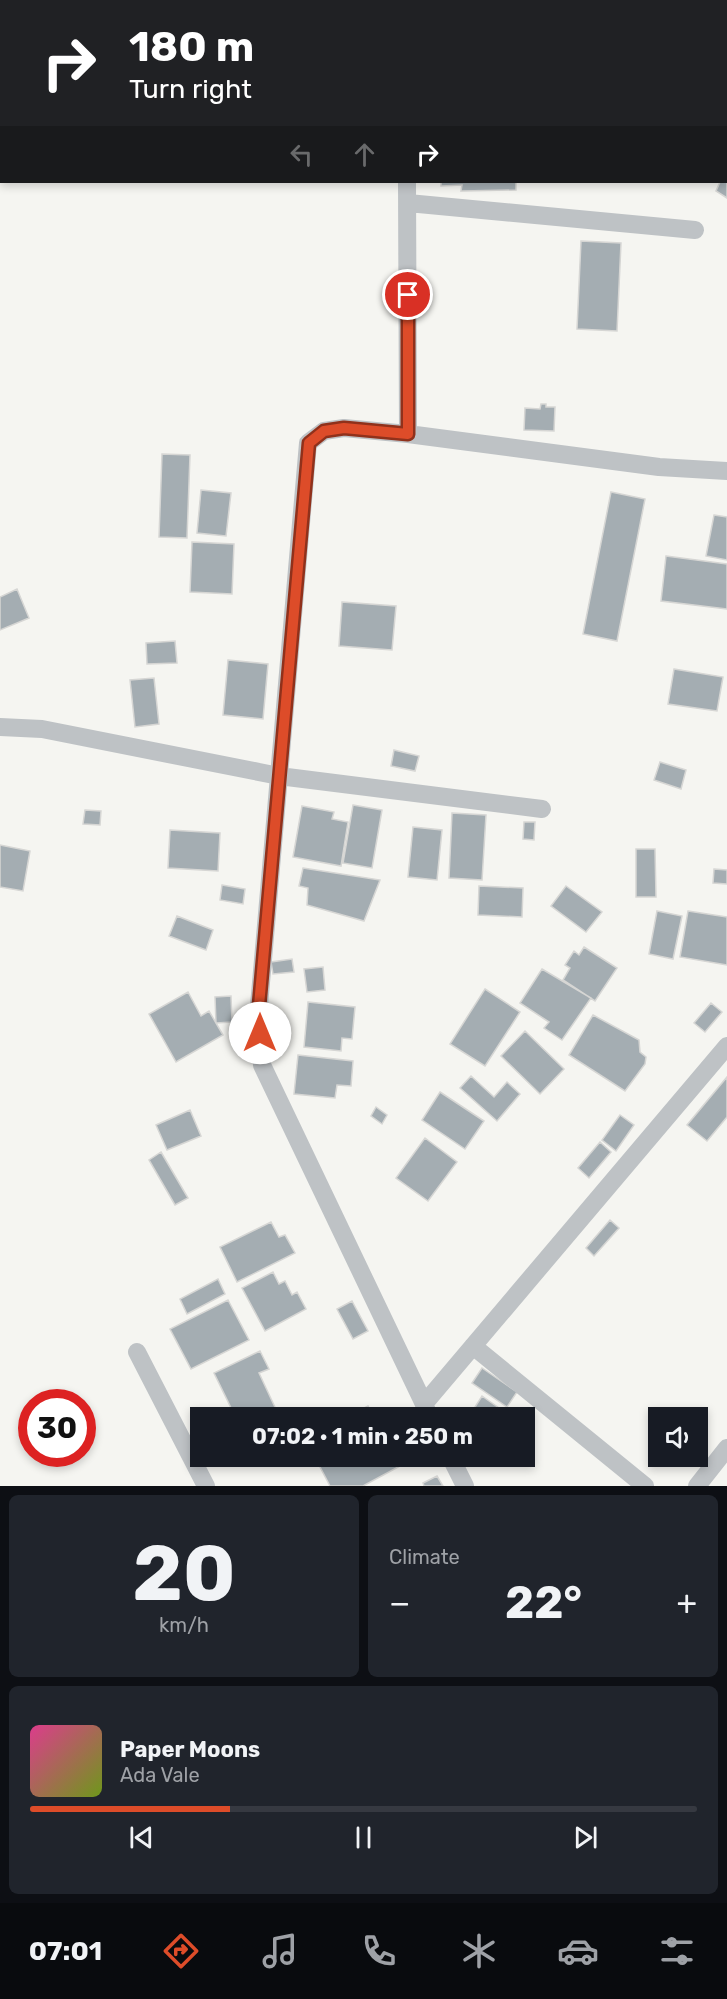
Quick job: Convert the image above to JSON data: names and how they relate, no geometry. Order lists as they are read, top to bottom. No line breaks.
{"page":{"turn":["180 m","Turn right"],"limit":"30","trip":"07:02 · 1 min · 250 m","tile":[["20","km/h"],"Climate"],"heat":["−","22°","+"],"song":["Paper Moons","Ada Vale"],"tabs":"07:01"}}
